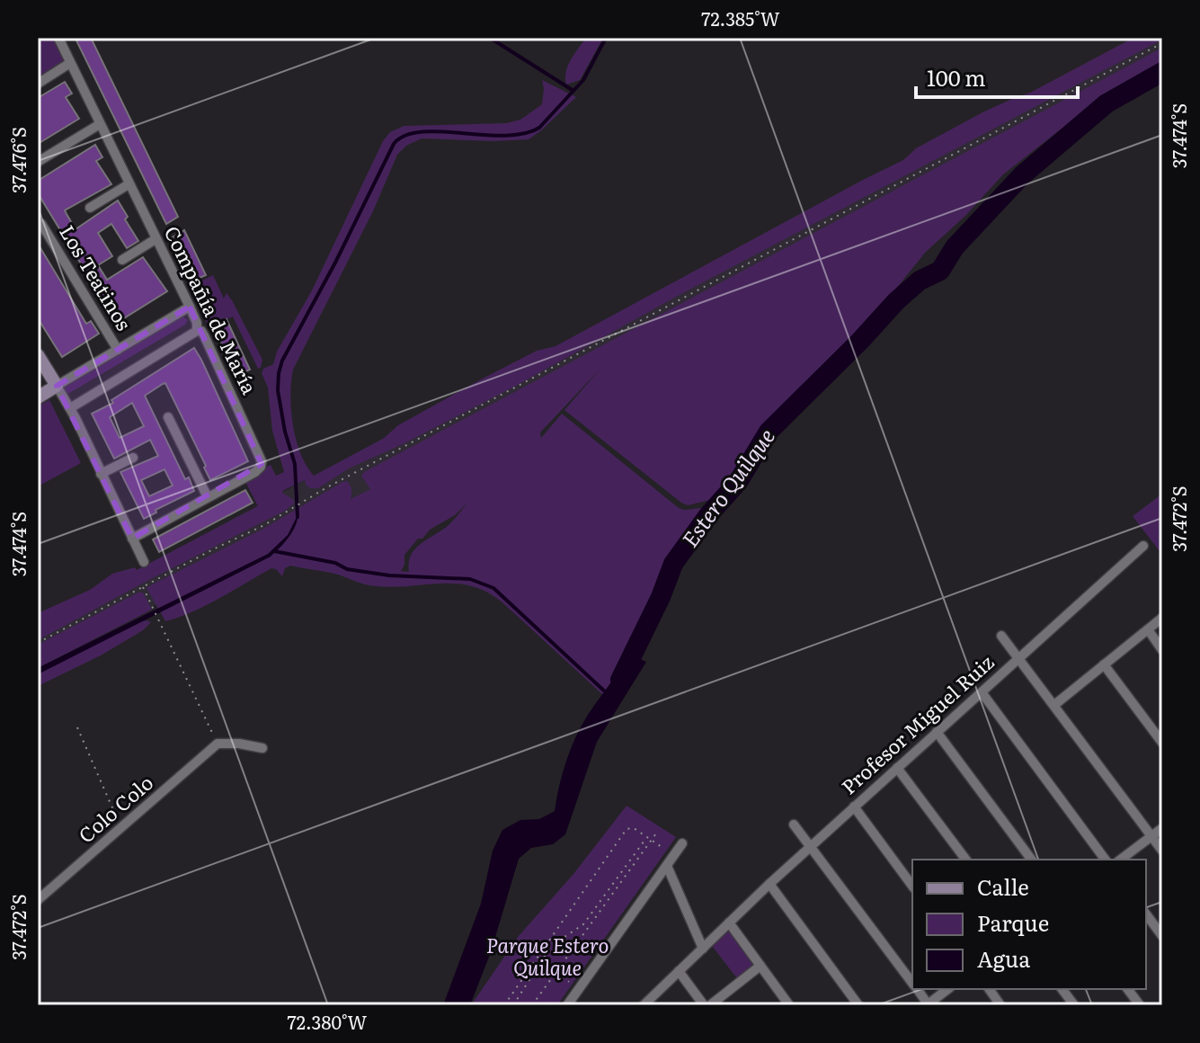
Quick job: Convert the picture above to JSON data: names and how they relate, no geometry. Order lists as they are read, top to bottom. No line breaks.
{"streets":{"street":["Los Teatinos","Compañía de María","Profesor Miguel Ruiz","Colo Colo"]},"water":["Estero Quilque"],"parks":["Parque Estero Quilque"],"legend":["Calle","Parque","Agua"],"scale_bar":"100 m","coordinates":["72.385°W","37.474°S","37.476°S","37.472°S","72.380°W"]}
